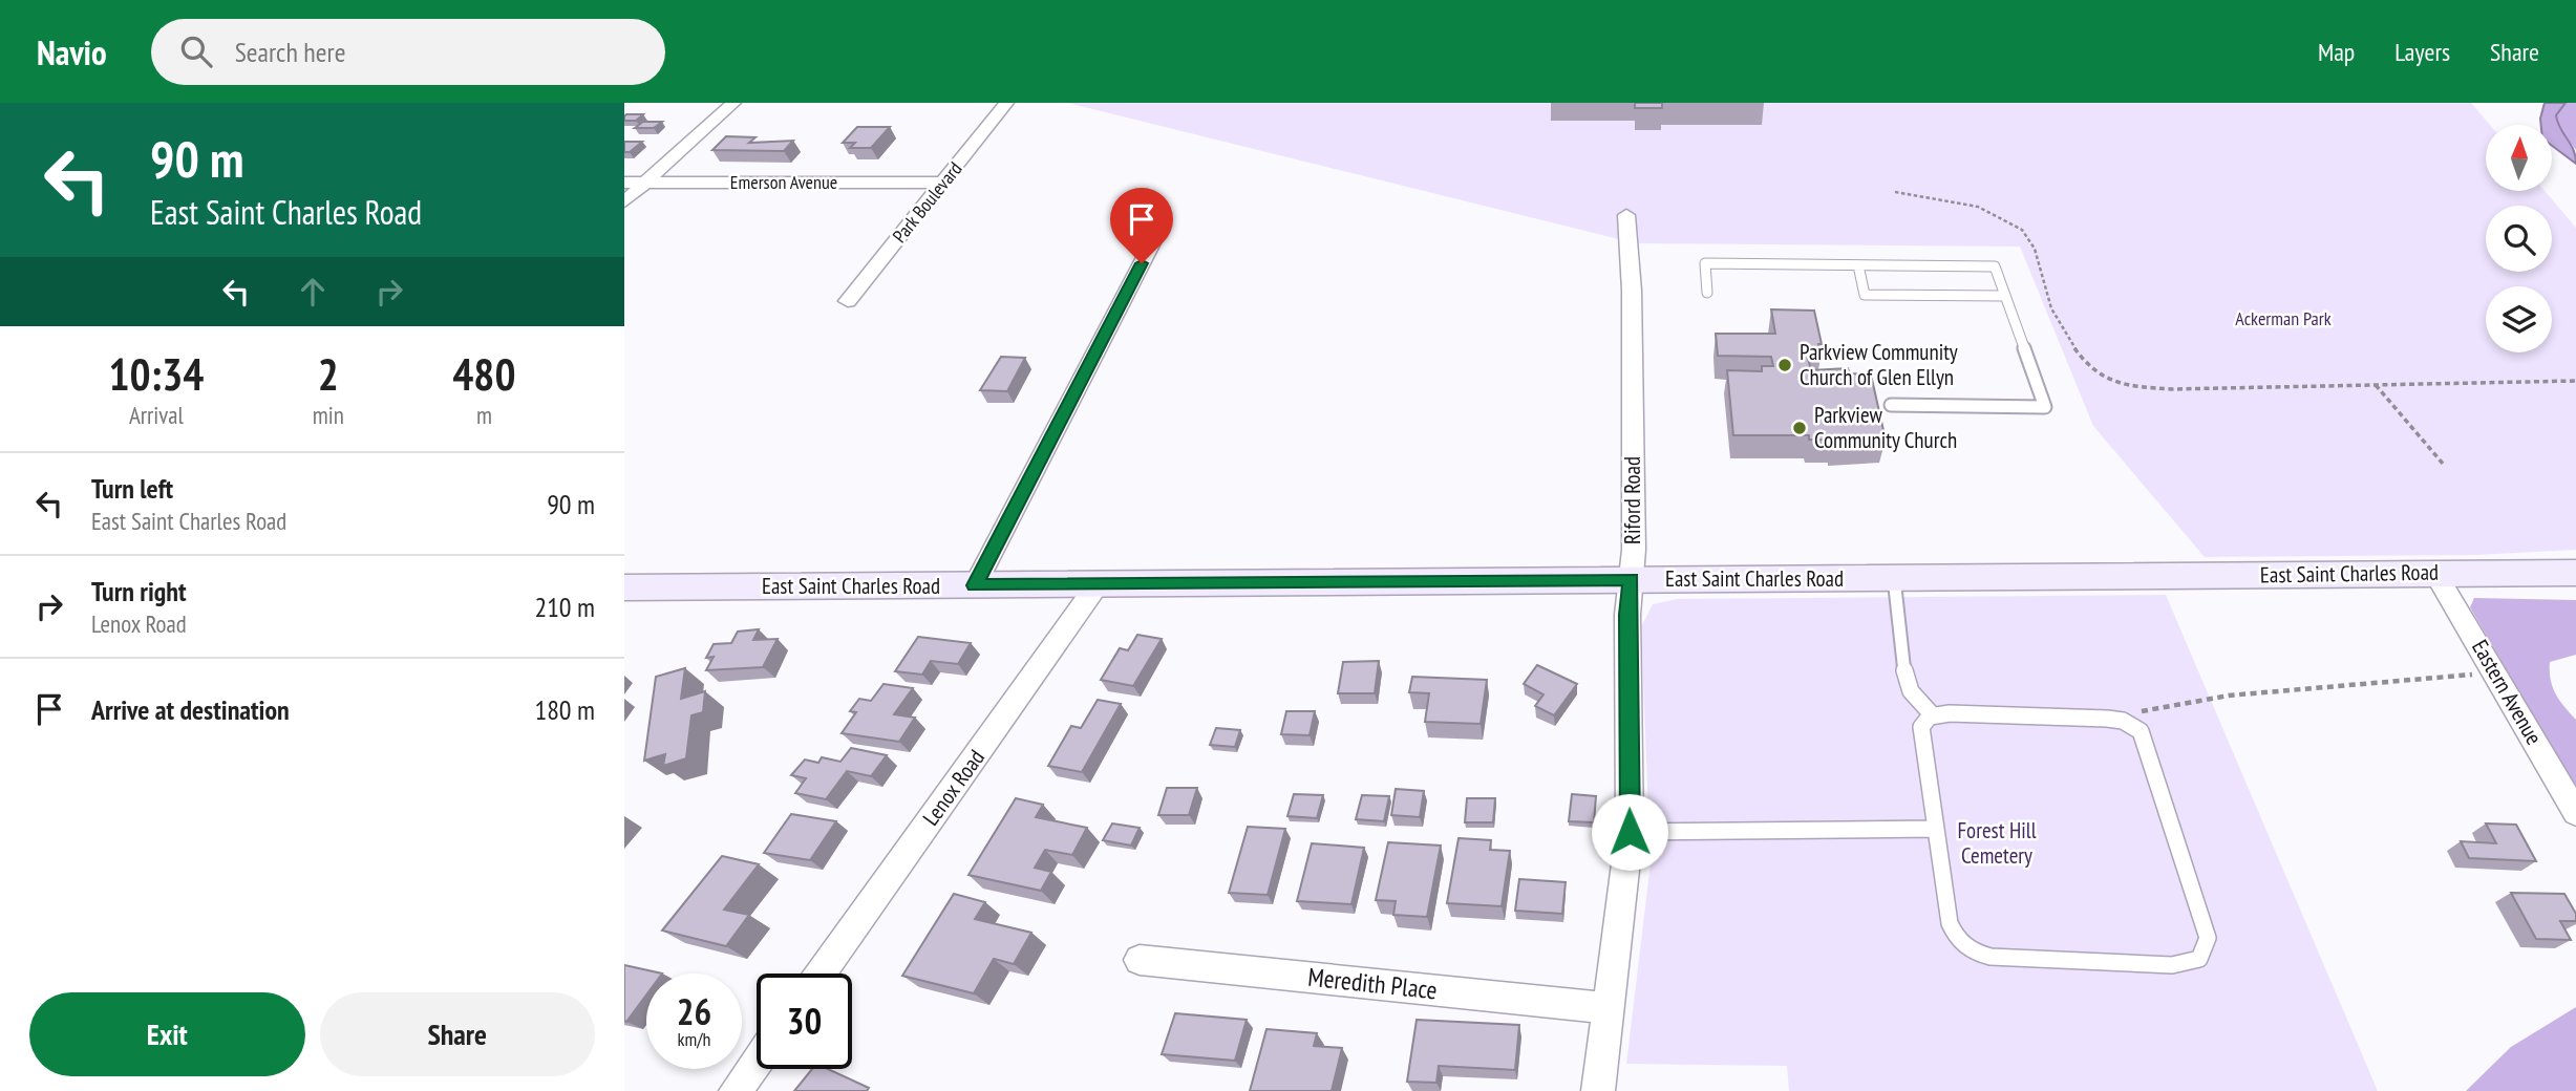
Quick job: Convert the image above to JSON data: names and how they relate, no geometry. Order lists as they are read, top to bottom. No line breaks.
{"streets":{"main road":["East Saint Charles Road"],"street":["Emerson Avenue","Park Boulevard","Riford Road","Eastern Avenue","Lenox Road","Meredith Place"]},"crossings":[["Emerson Avenue","Park Boulevard"],["Riford Road","East Saint Charles Road"],["Riford Road","Meredith Place"],["East Saint Charles Road","Eastern Avenue"],["East Saint Charles Road","Lenox Road"]],"parks":["Ackerman Park","Forest Hill Cemetery"],"places":["Parkview Community Church of Glen Ellyn","Parkview Community Church"],"north":"top","page":{"header":"Navio","search":"Search here","nav":["Map","Layers","Share"],"turn":["90 m","East Saint Charles Road"],"eta":["10:34","Arrival","2","min","480","m"],"list":[{"name":"Turn left","note":"East Saint Charles Road","value":"90 m"},{"name":"Turn right","note":"Lenox Road","value":"210 m"},{"name":"Arrive at destination","value":"180 m"}],"speed":"26 km/h","limit":"30","buttons":["Exit","Share"]}}
